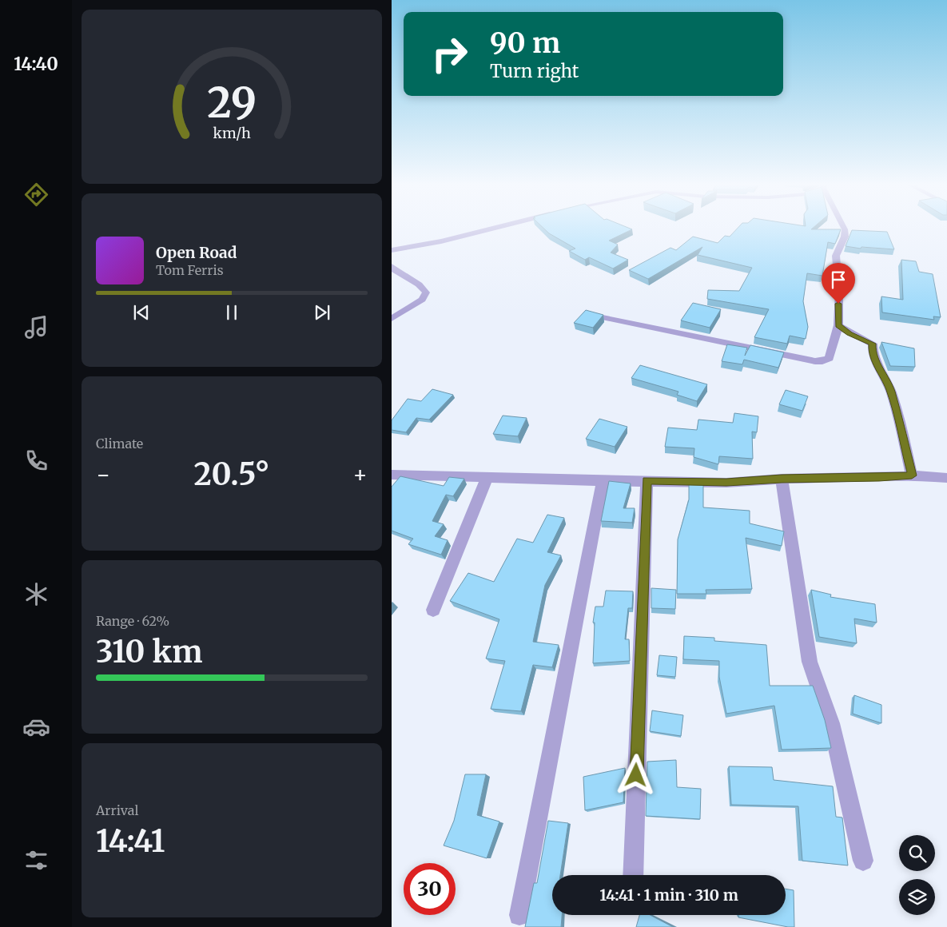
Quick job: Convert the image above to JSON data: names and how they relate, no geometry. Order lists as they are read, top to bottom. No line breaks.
{"page":{"tabs":"14:40","turn":["90 m","Turn right"],"song":["Open Road","Tom Ferris"],"tile":["Climate",["Range · 62%","310 km"],["Arrival","14:41"]],"heat":["−","20.5°","+"],"limit":"30","trip":"14:41 · 1 min · 310 m","gauge":["29","km/h"]}}
